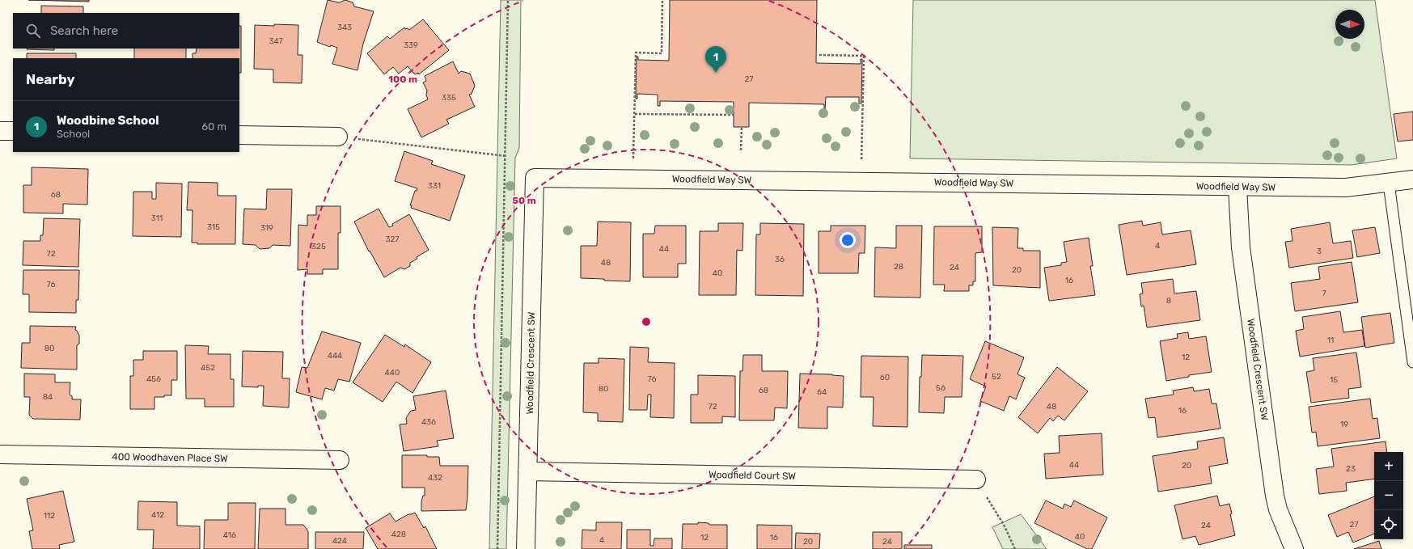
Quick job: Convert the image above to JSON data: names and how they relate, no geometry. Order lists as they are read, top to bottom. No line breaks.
{"streets":{"street":["Woodfield Way SW","Woodfield Crescent SW","400 Woodhaven Place SW","Woodfield Court SW"]},"crossings":[["Woodfield Way SW","Woodfield Crescent SW"],["Woodfield Crescent SW","Woodfield Court SW"]],"house_numbers":["343","347","339","27","335","331","68","311","315","319","327","4","325","44","3","72","36","48","28","24","20","40","16","76","7","8","11","80","444","12","452","440","52","60","456","76","15","56","80","68","64","84","72","48","16","436","19","44","20","23","432","412","112","27","24","428","416","40","12","16","4","424","20","24"],"north":"right","page":{"search":"Search here","pins":"1","heading":"Nearby","list":[{"mark":"1","name":"Woodbine School","note":"School","value":"60 m"}],"map_buttons":["+","−"]},"rings":["100 m","50 m"]}
